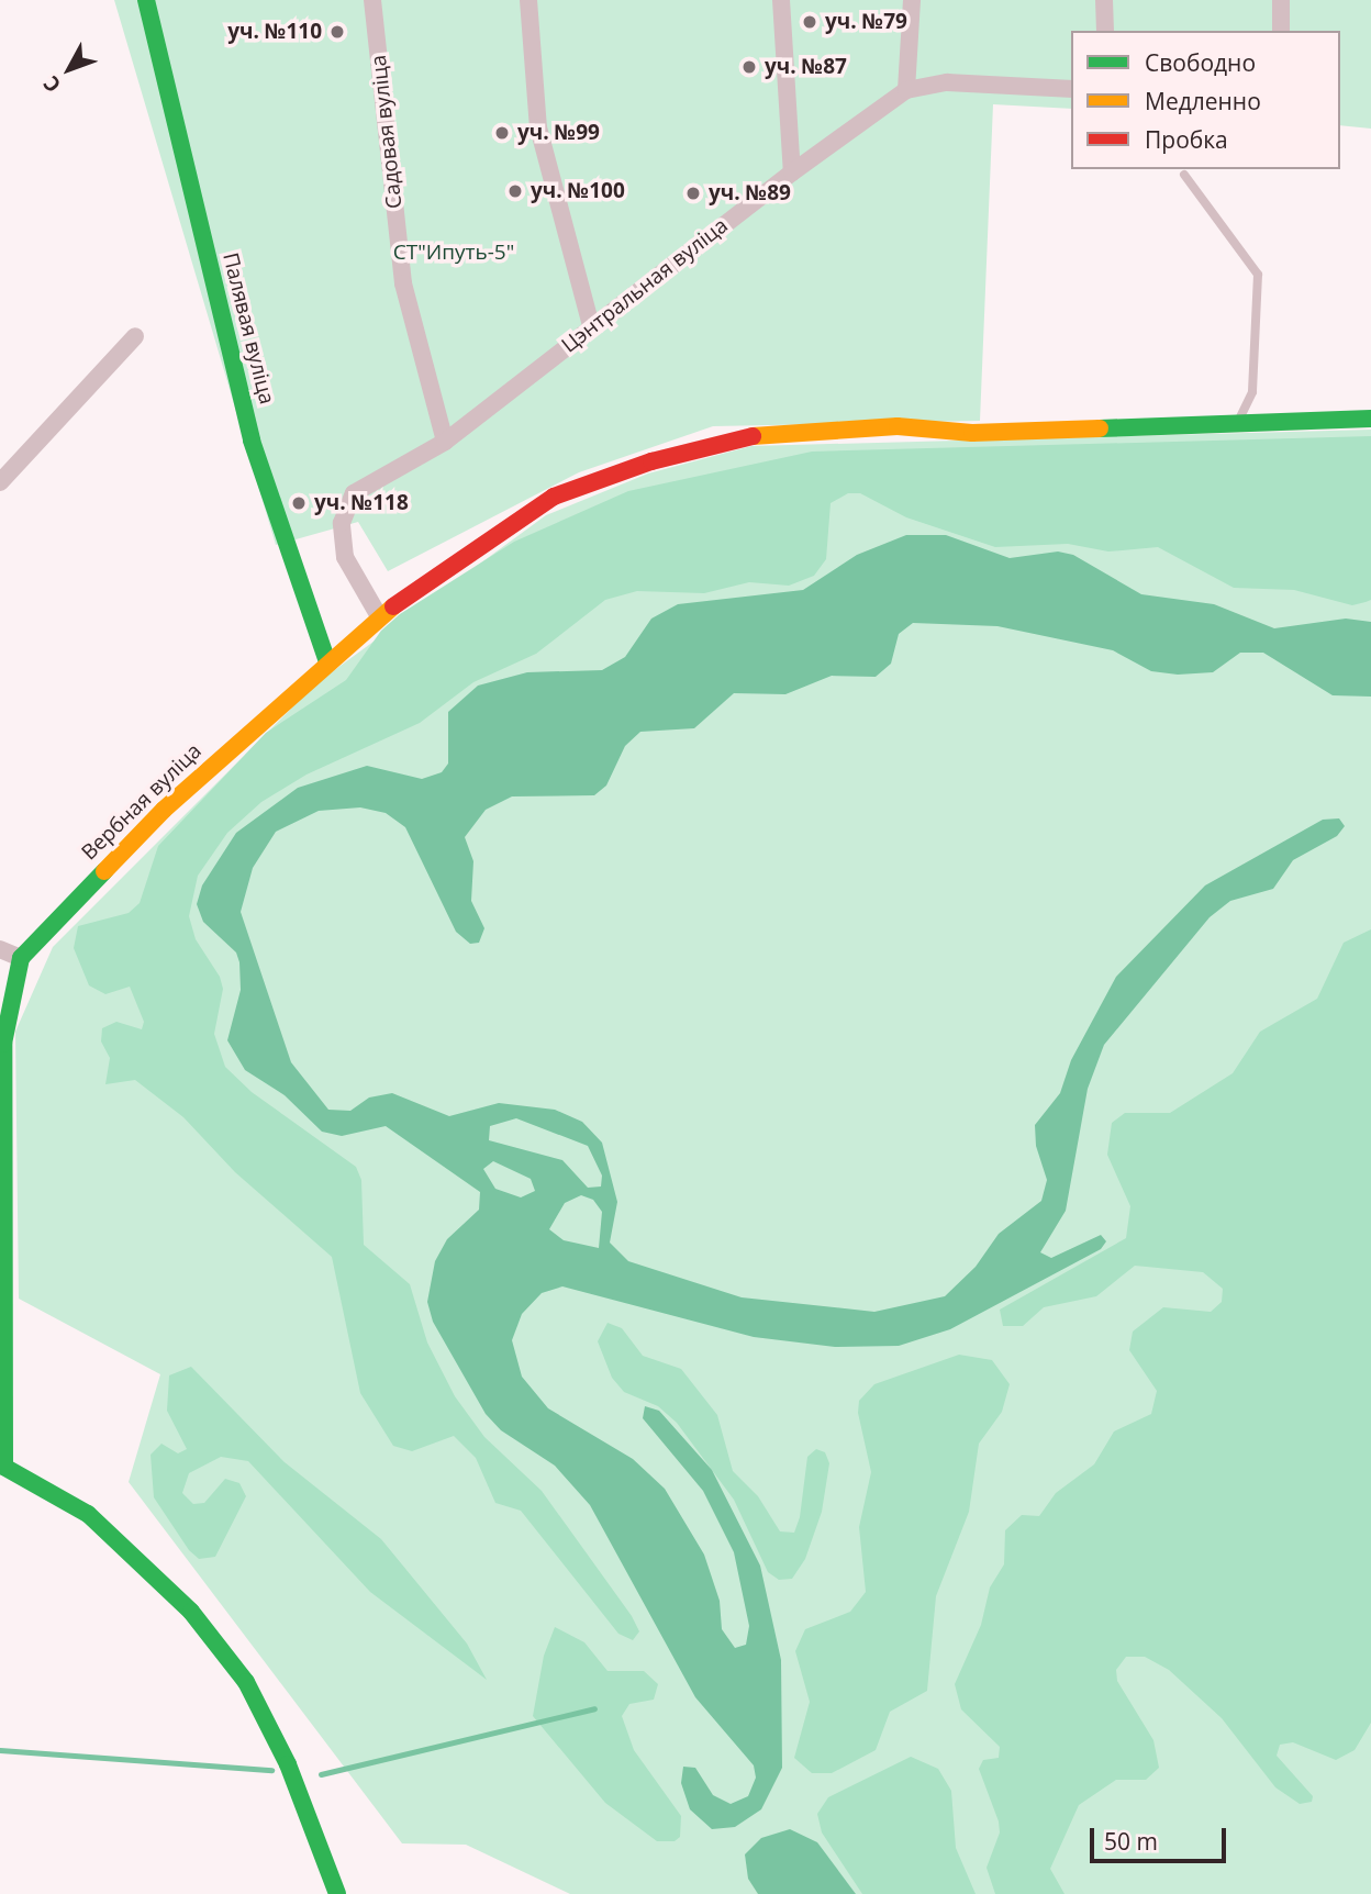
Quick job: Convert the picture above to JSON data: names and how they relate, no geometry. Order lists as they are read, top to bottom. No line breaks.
{"streets":{"street":["Садовая вуліца","Цэнтральная вуліца","Палявая вуліца","Вербная вуліца"]},"crossings":[["Садовая вуліца","Цэнтральная вуліца"],["Цэнтральная вуліца","Вербная вуліца"],["Палявая вуліца","Вербная вуліца"]],"parks":["СТ\"Ипуть-5\""],"places":["уч. №79","уч. №110","уч. №87","уч. №99","уч. №100","уч. №89","уч. №118"],"legend":["Свободно","Медленно","Пробка"],"scale_bar":"50 m","north":"bottom left"}
